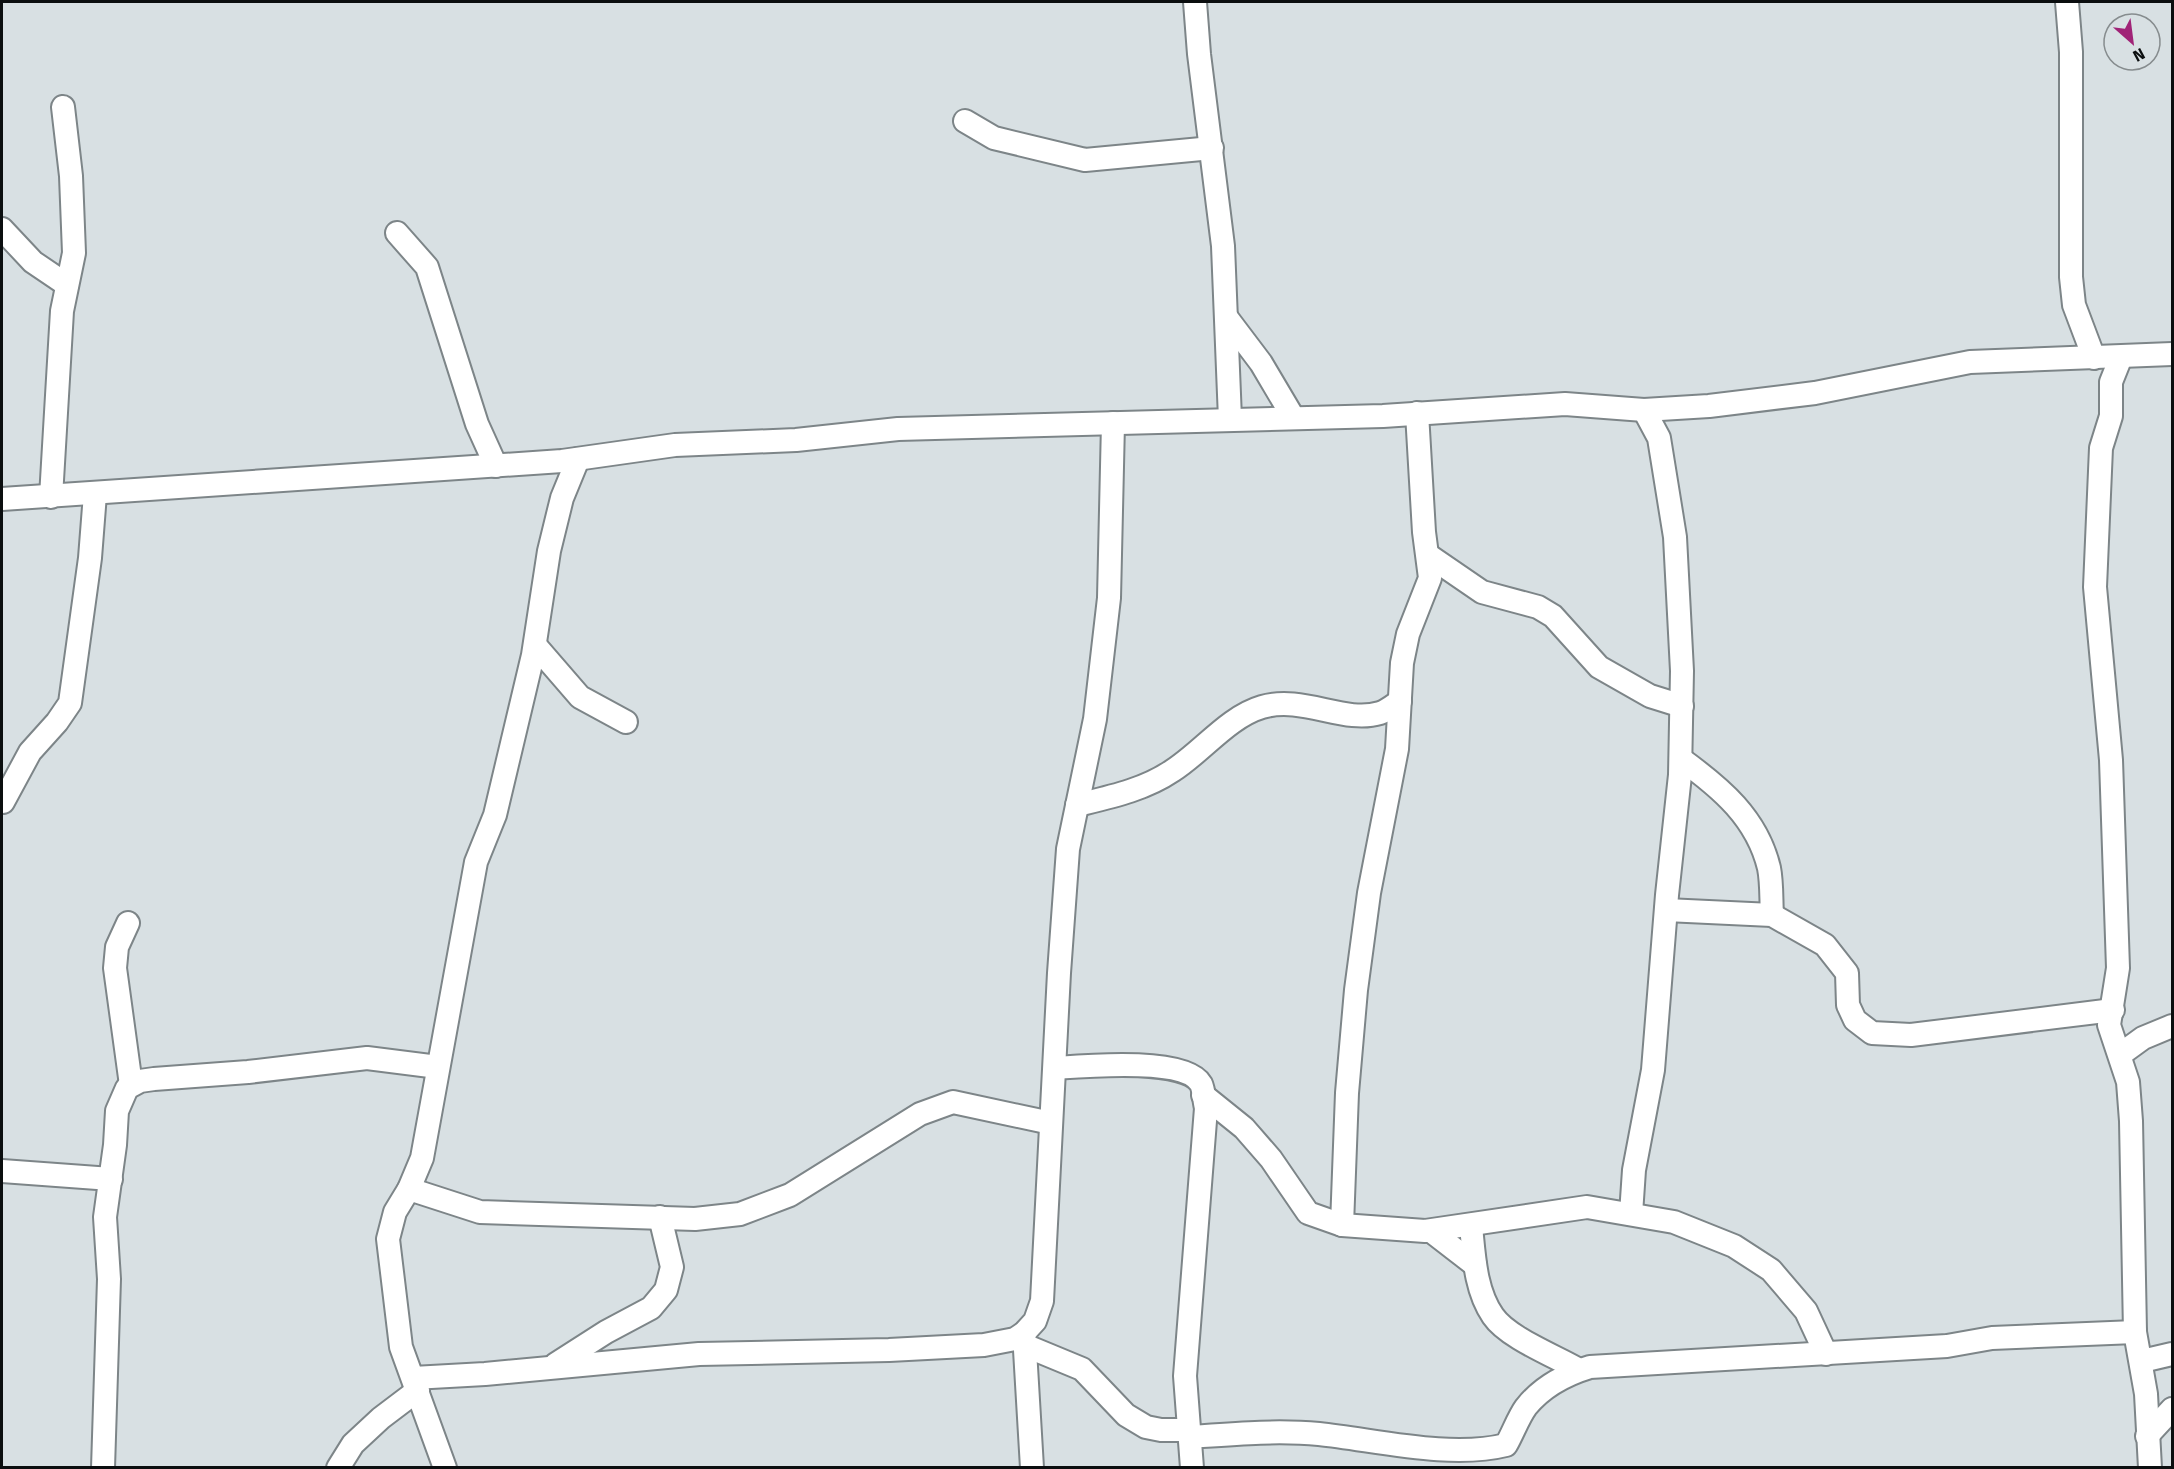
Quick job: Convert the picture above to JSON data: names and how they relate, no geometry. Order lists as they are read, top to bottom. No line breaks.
{"north":"bottom right"}
